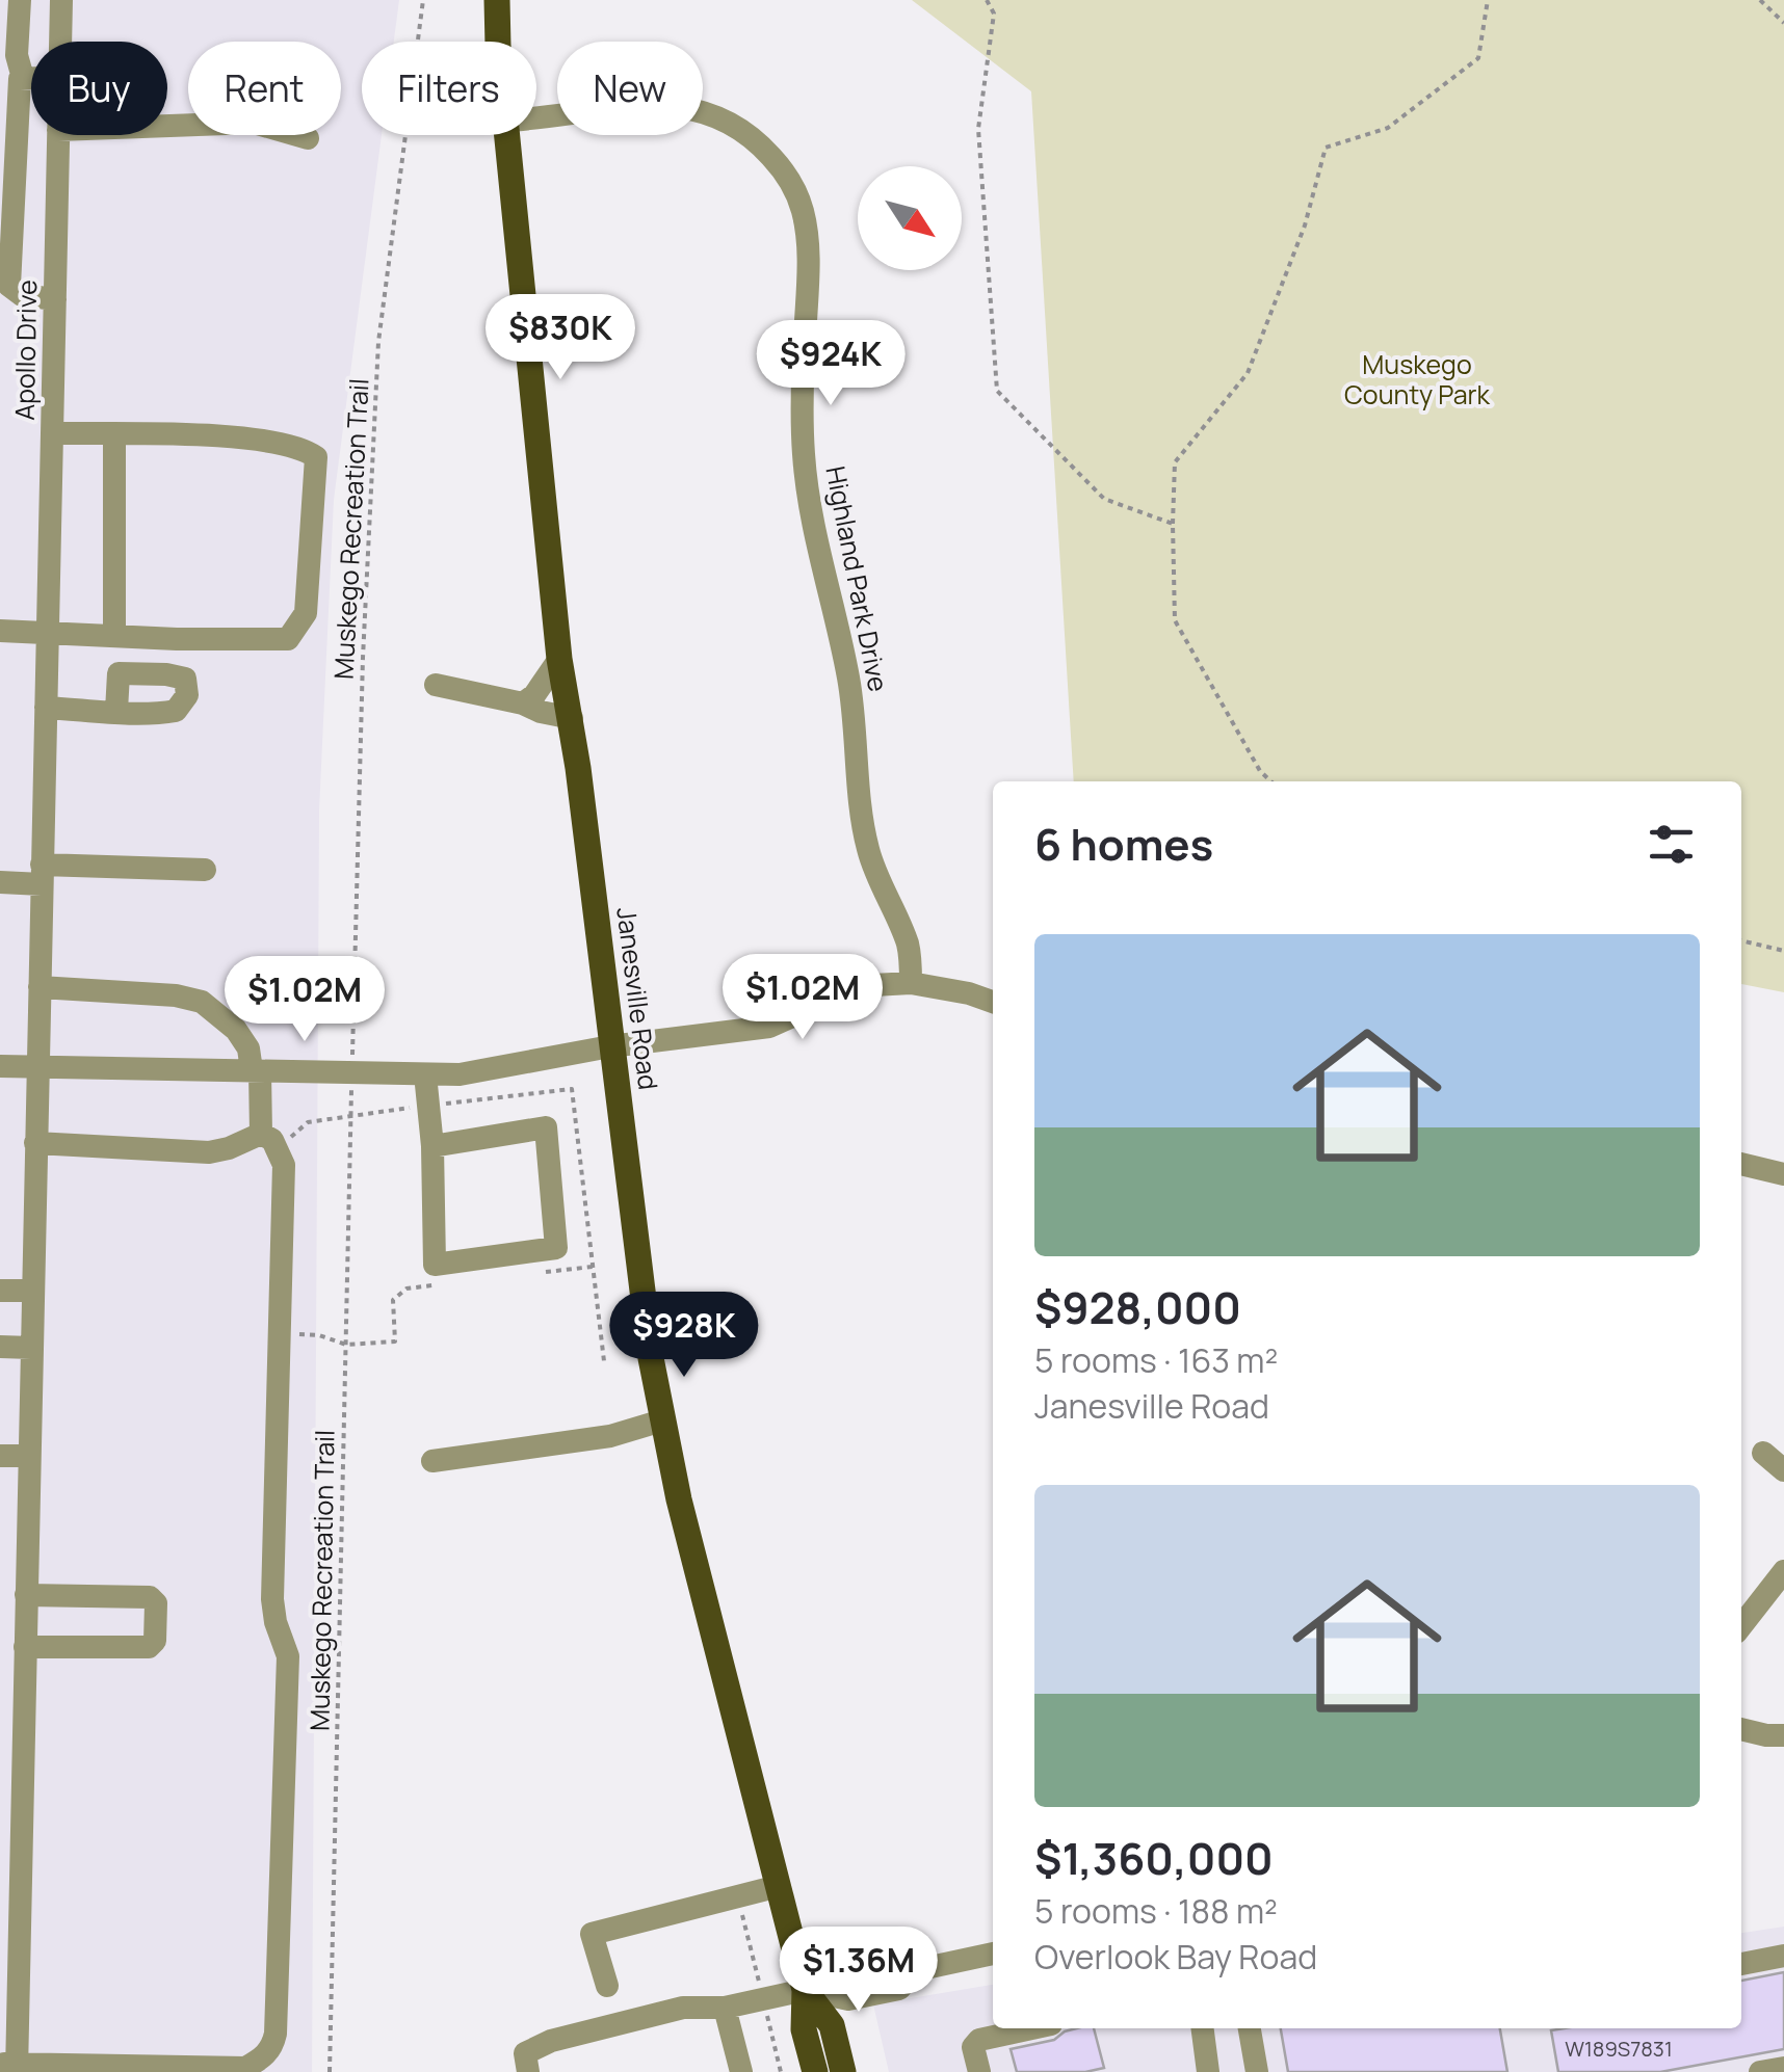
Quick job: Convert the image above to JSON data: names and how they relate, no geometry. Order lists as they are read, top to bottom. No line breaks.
{"streets":{"main road":["Janesville Road"],"street":["Apollo Drive","Highland Park Drive"],"path":["Muskego Recreation Trail"]},"parks":["Muskego County Park"],"house_numbers":["W189S7831"],"north":"bottom right","page":{"chip":["Buy","Rent","Filters","New"],"price":["$830K","$924K","$1.02M","$1.02M","$928K","$1.36M"],"heading":"6 homes","list":[{"name":"$928,000","note":"5 rooms · 163 m² · Janesville Road"},{"name":"$1,360,000","note":"5 rooms · 188 m² · Overlook Bay Road"}]}}
